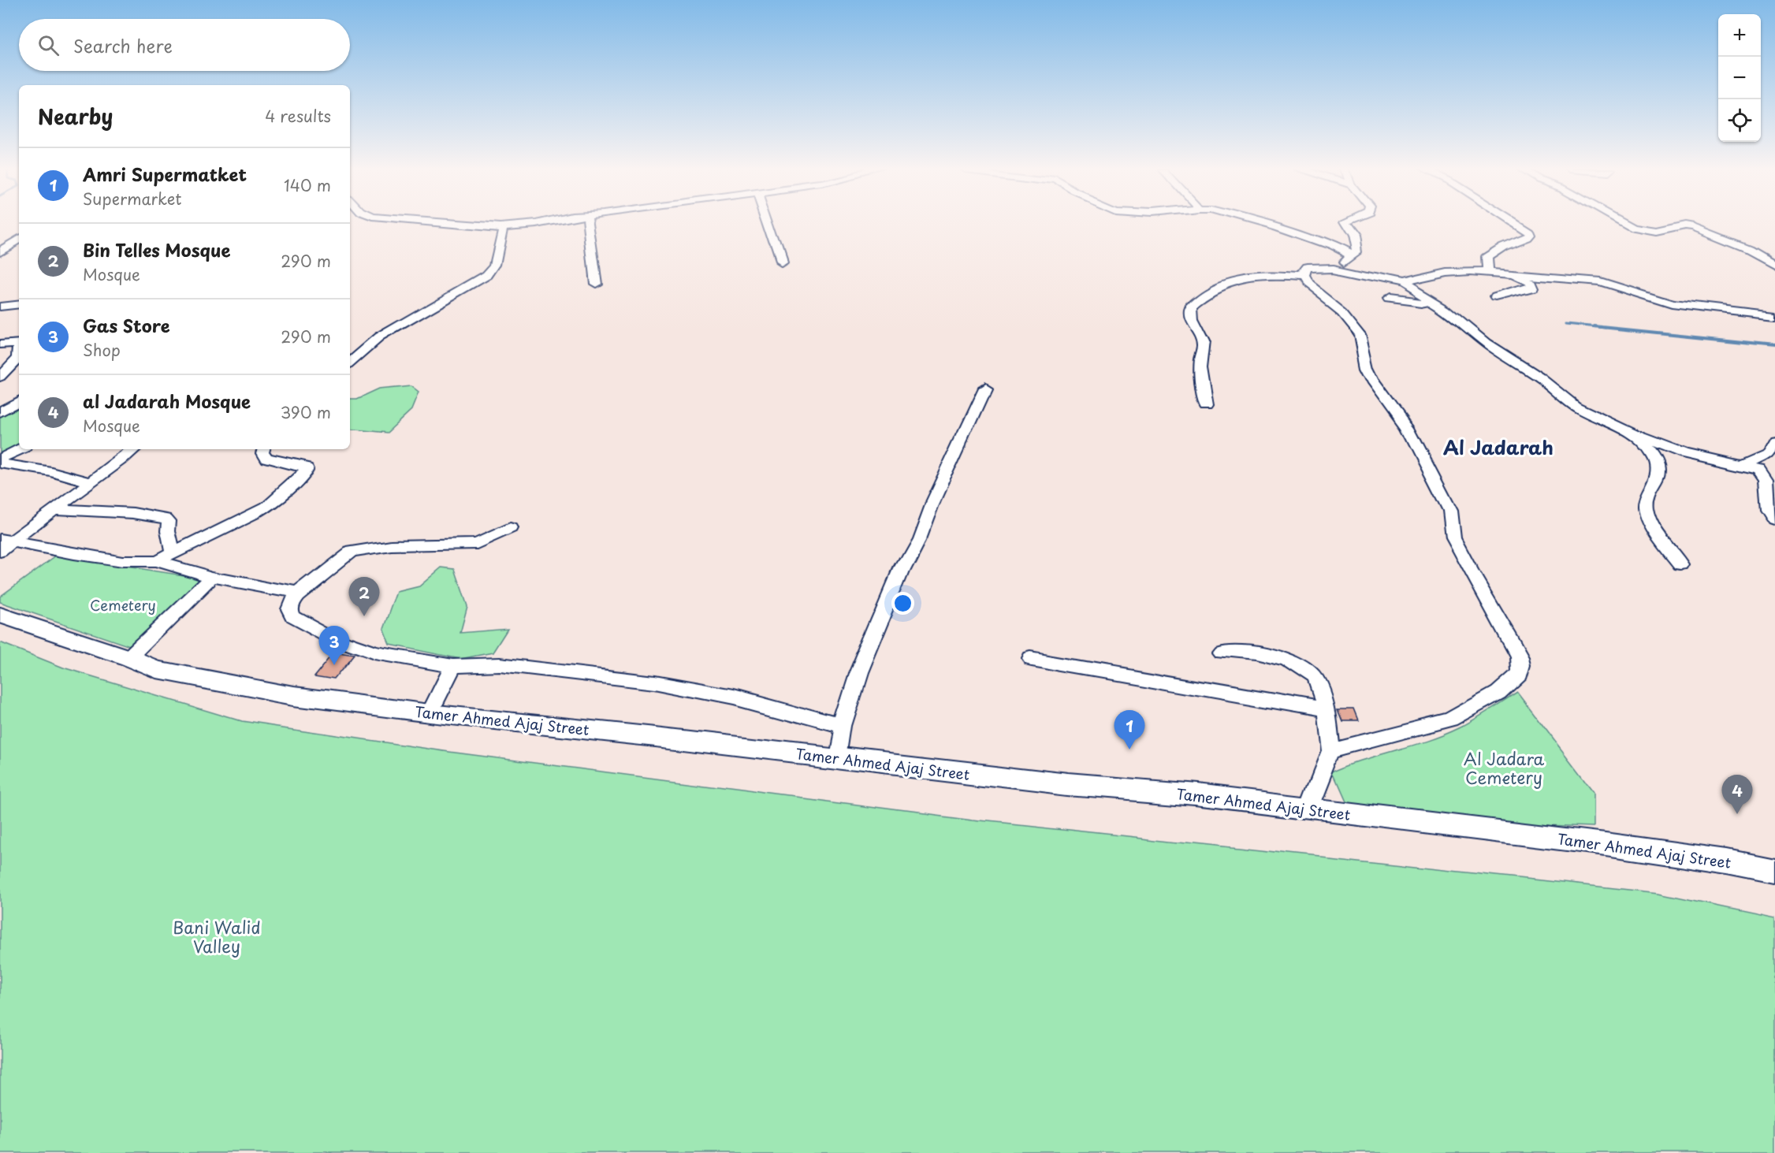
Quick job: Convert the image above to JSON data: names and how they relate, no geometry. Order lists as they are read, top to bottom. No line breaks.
{"streets":{"main road":["Tamer Ahmed Ajaj Street"]},"districts":["Al Jadarah"],"parks":["Cemetery","Al Jadara Cemetery","Bani Walid Valley"],"page":{"map_buttons":["+","−"],"search":"Search here","heading":["Nearby","4 results"],"list":[{"mark":"1","name":"Amri Supermatket","note":"Supermarket","value":"140 m"},{"mark":"2","name":"Bin Telles Mosque","note":"Mosque","value":"290 m"},{"mark":"3","name":"Gas Store","note":"Shop","value":"290 m"},{"mark":"4","name":"al Jadarah Mosque","note":"Mosque","value":"390 m"}],"pins":["2","3","1","4"]}}
